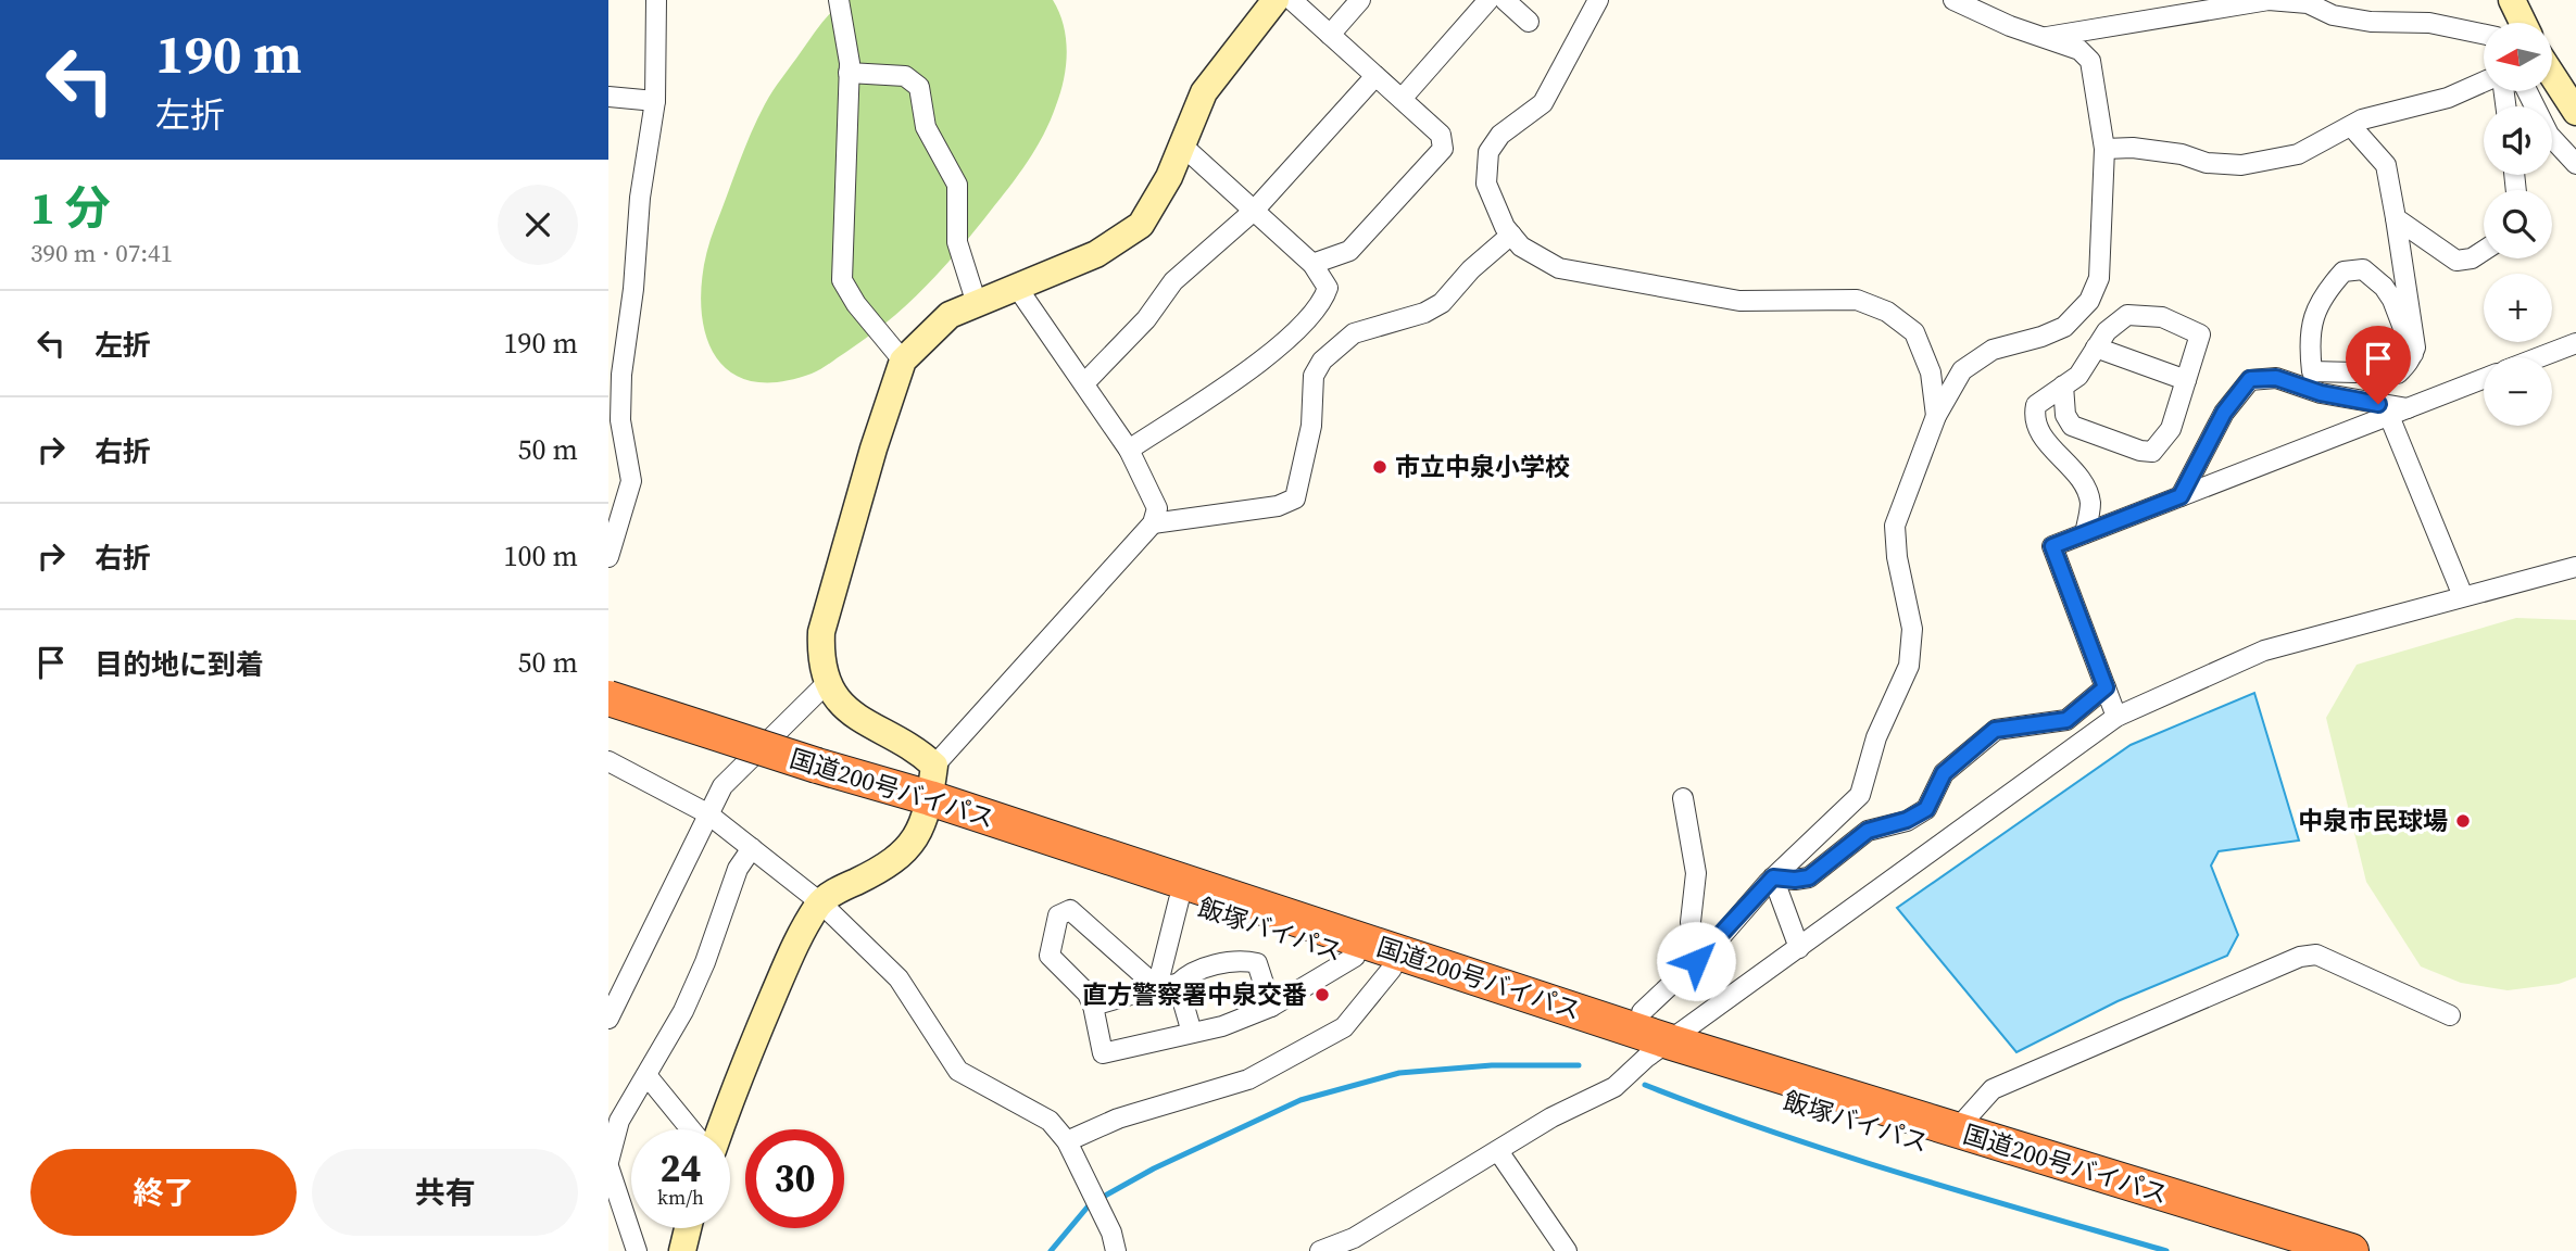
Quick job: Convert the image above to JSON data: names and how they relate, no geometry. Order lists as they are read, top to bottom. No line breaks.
{"streets":{"highway":["国道200号バイパス","飯塚バイパス"]},"crossings":[["国道200号バイパス","飯塚バイパス"]],"places":["市立中泉小学校","中泉市民球場","直方警察署中泉交番"],"north":"left","page":{"turn":["190 m","左折"],"map_buttons":["+","−"],"heading":["1 分","390 m · 07:41"],"list":[{"name":"左折","value":"190 m"},{"name":"右折","value":"50 m"},{"name":"右折","value":"100 m"},{"name":"目的地に到着","value":"50 m"}],"speed":"24 km/h","limit":"30","buttons":["終了","共有"]}}
